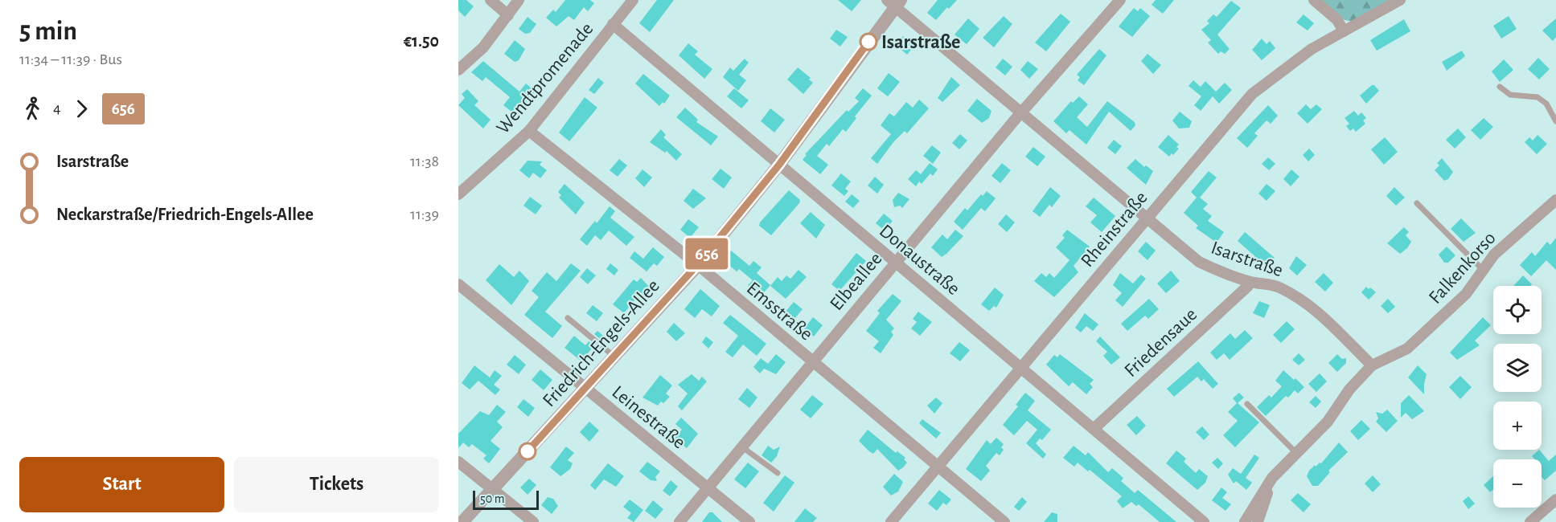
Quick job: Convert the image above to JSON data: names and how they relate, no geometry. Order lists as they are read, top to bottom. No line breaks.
{"streets":{"street":["Wendtpromenade","Rheinstraße","Isarstraße","Donaustraße","Falkenkorso","Elbeallee","Emsstraße","Friedensaue","Friedrich-Engels-Allee","Leinestraße"]},"crossings":[["Wendtpromenade","Donaustraße"],["Wendtpromenade","Emsstraße"],["Rheinstraße","Isarstraße"],["Rheinstraße","Donaustraße"],["Rheinstraße","Emsstraße"],["Isarstraße","Falkenkorso"],["Isarstraße","Elbeallee"],["Isarstraße","Friedensaue"],["Isarstraße","Friedrich-Engels-Allee"],["Donaustraße","Elbeallee"],["Donaustraße","Friedensaue"],["Donaustraße","Friedrich-Engels-Allee"],["Elbeallee","Emsstraße"],["Elbeallee","Leinestraße"],["Emsstraße","Friedrich-Engels-Allee"],["Friedrich-Engels-Allee","Leinestraße"]],"places":["Isarstraße"],"lines":["bus line 656"],"scale_bar":"50 m","page":{"heading":["5 min","11:34 – 11:39 · Bus","€1.50"],"on_map":"656","legs":["4","656"],"list":[{"name":"Isarstraße","value":"11:38"},{"name":"Neckarstraße/Friedrich-Engels-Allee","value":"11:39"}],"map_buttons":["+","−"],"buttons":["Start","Tickets"],"scale":"50 m"}}
